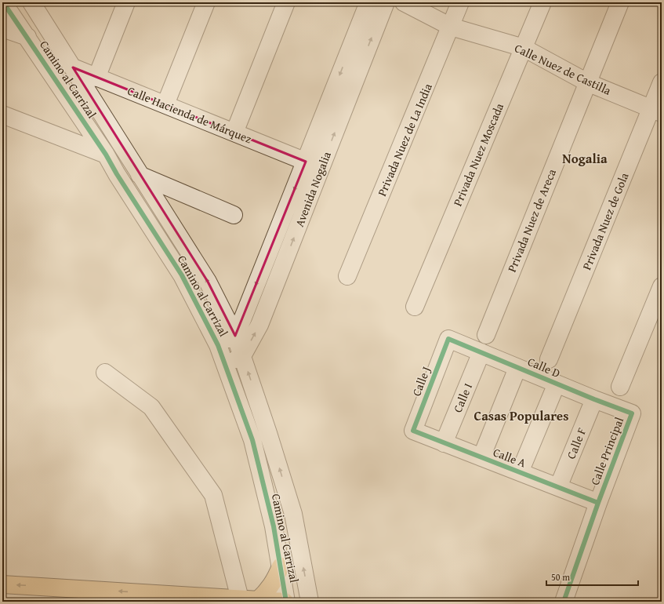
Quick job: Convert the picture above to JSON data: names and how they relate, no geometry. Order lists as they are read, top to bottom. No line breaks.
{"streets":{"street":["Calle Nuez de Castilla","Camino al Carrizal","Calle Hacienda de Márquez","Privada Nuez de La India","Privada Nuez Moscada","Avenida Nogalia","Privada Nuez de Areca","Privada Nuez de Gola","Calle D","Calle J","Calle I","Calle F","Calle Principal","Calle A"]},"crossings":[["Calle Nuez de Castilla","Privada Nuez de La India"],["Calle Nuez de Castilla","Privada Nuez Moscada"],["Calle Nuez de Castilla","Privada Nuez de Areca"],["Calle Nuez de Castilla","Privada Nuez de Gola"],["Camino al Carrizal","Calle Hacienda de Márquez"],["Camino al Carrizal","Avenida Nogalia"],["Calle Hacienda de Márquez","Avenida Nogalia"],["Calle D","Calle J"],["Calle D","Calle I"],["Calle D","Calle F"],["Calle D","Calle Principal"],["Calle J","Calle A"],["Calle I","Calle A"],["Calle F","Calle A"],["Calle Principal","Calle A"]],"districts":["Nogalia","Casas Populares"],"scale_bar":"50 m"}
